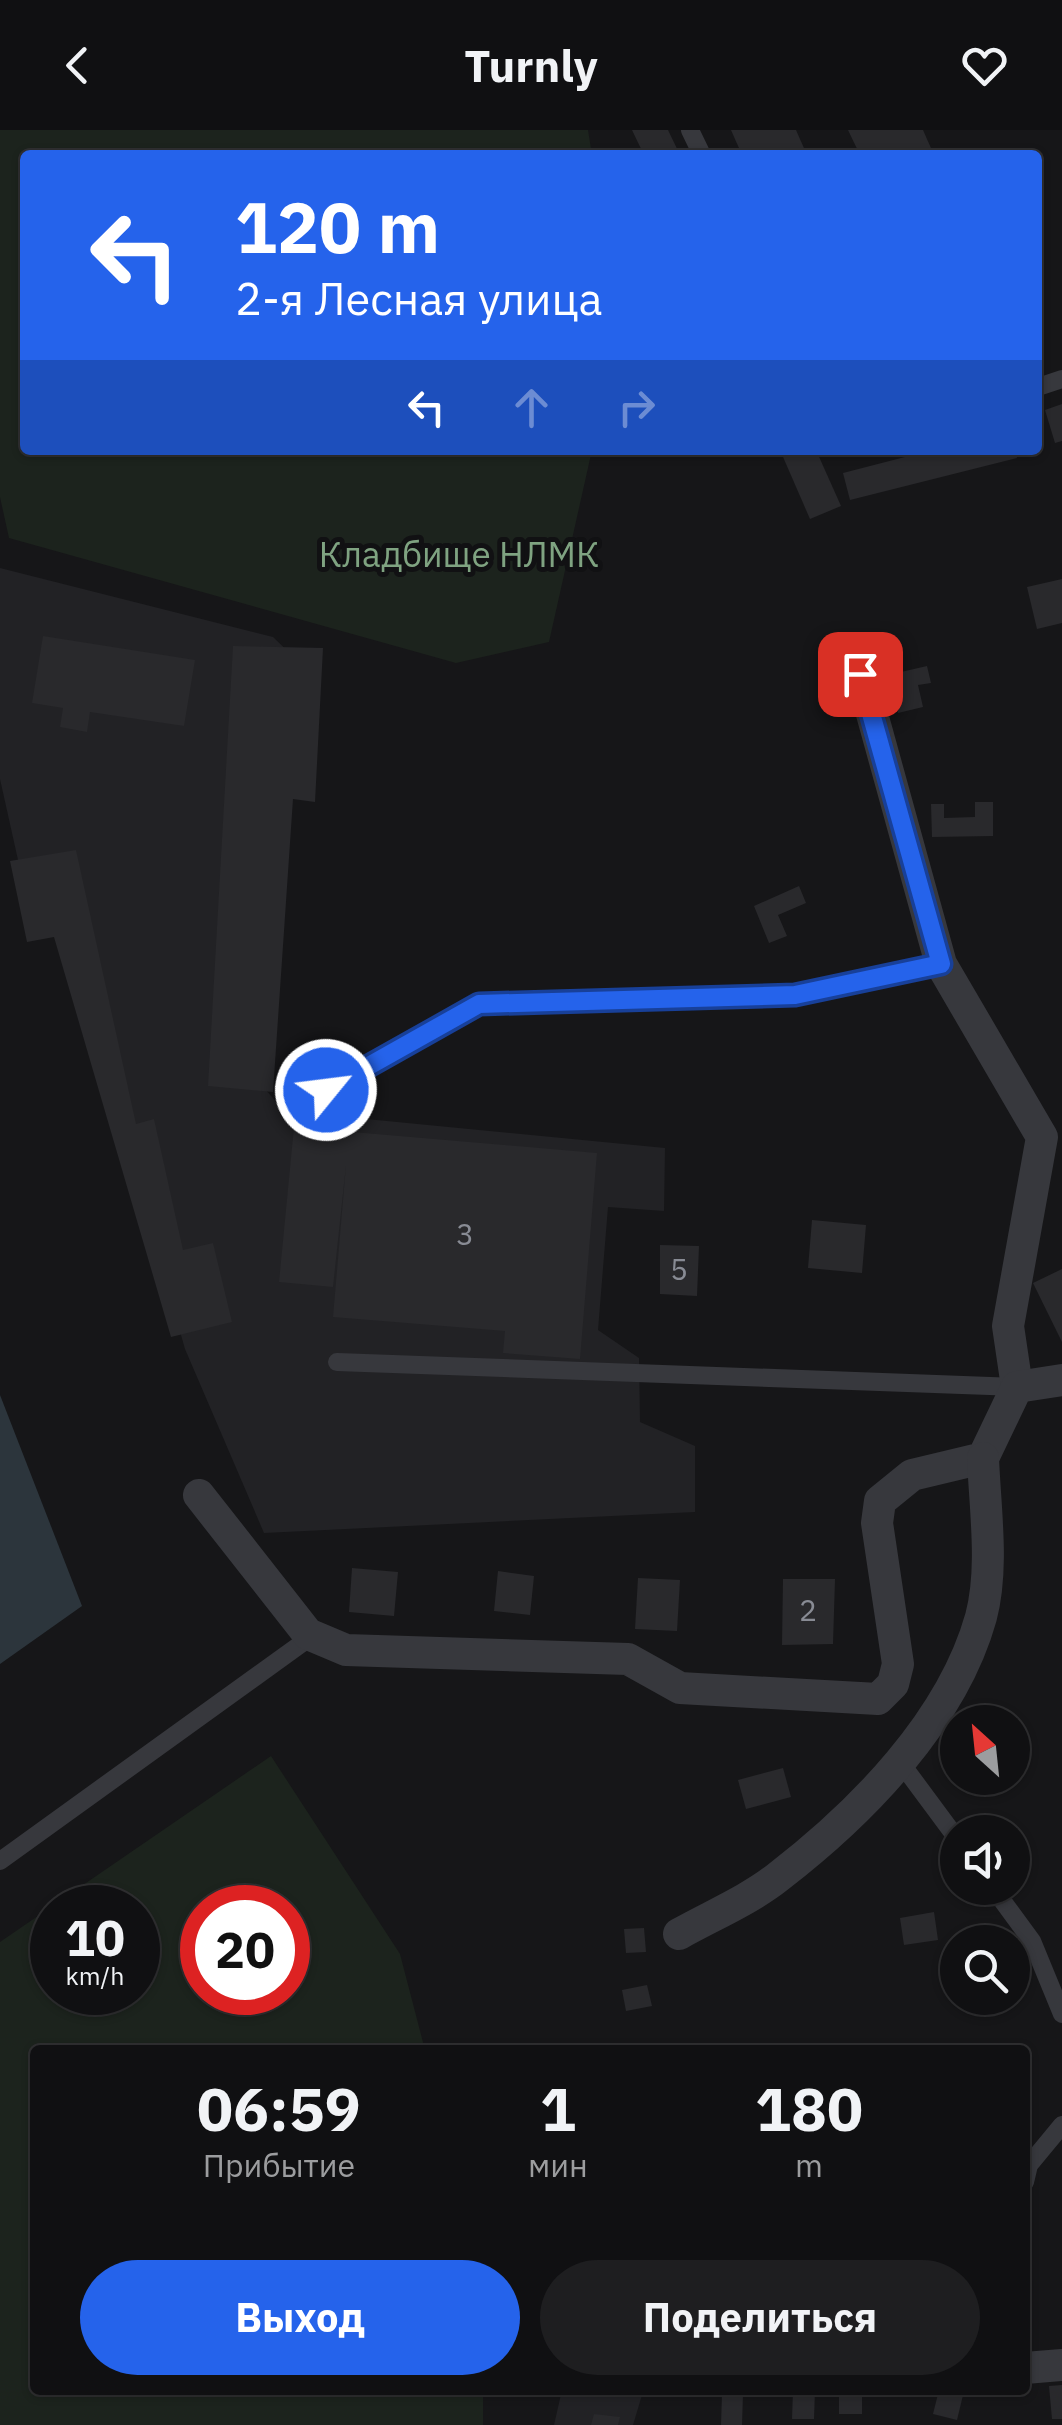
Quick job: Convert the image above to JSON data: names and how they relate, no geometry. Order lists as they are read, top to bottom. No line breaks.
{"parks":["Кладбище НЛМК"],"house_numbers":["3","5","2"],"north":"top left","page":{"header":"Turnly","turn":["120 m","2-я Лесная улица"],"speed":"10 km/h","limit":"20","eta":["06:59","Прибытие","1","мин","180","m"],"buttons":["Выход","Поделиться"]}}
